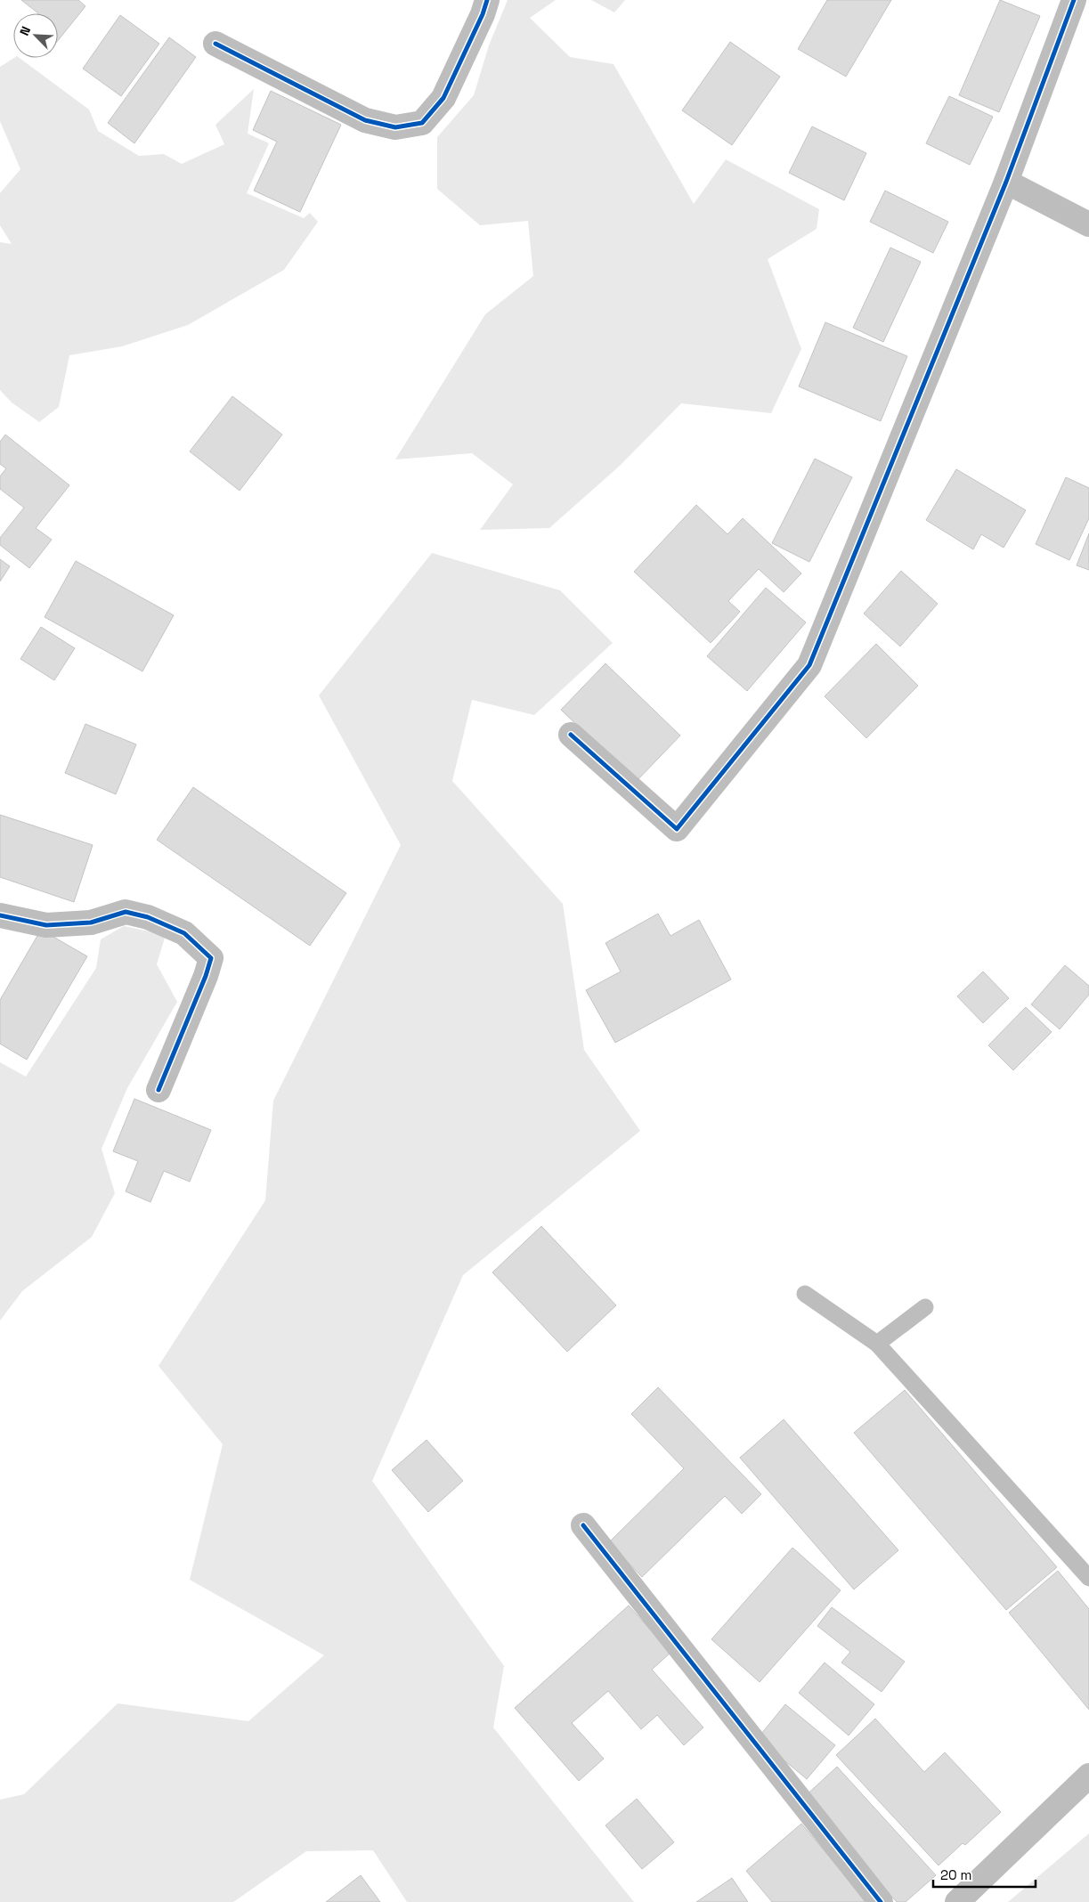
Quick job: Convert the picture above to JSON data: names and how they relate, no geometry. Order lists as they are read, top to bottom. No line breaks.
{"scale_bar":"20 m","north":"top left"}
